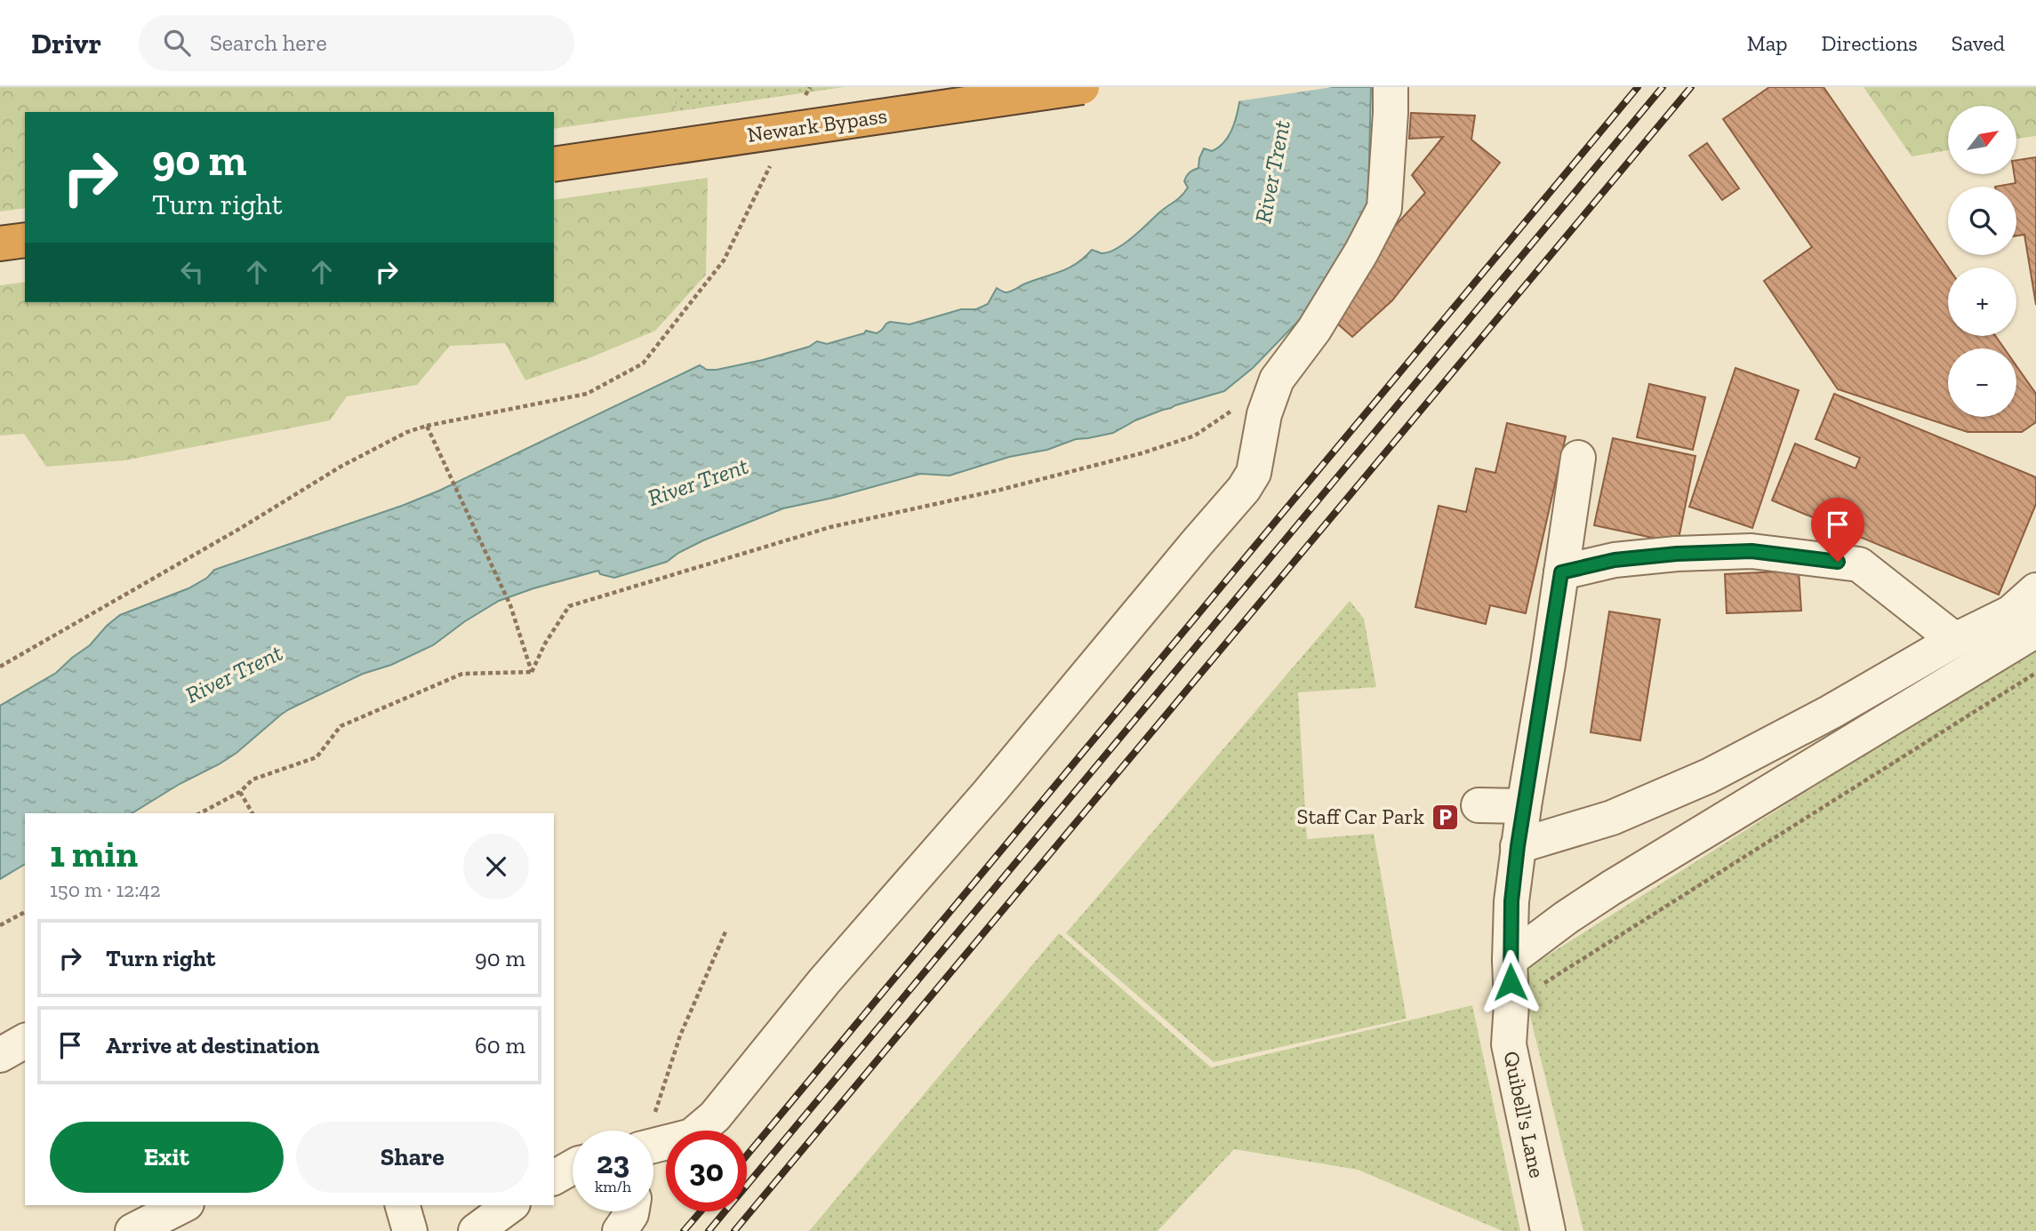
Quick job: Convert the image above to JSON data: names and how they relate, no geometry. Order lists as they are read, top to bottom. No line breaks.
{"streets":{"highway":["Newark Bypass"],"street":["Quibell's Lane"]},"water":["River Trent"],"places":{"parking":["Staff Car Park"]},"north":"top right","page":{"header":"Drivr","search":"Search here","nav":["Map","Directions","Saved"],"map_buttons":["+","−"],"turn":["90 m","Turn right"],"heading":["1 min","150 m · 12:42"],"list":[{"name":"Turn right","value":"90 m"},{"name":"Arrive at destination","value":"60 m"}],"buttons":["Exit","Share"],"speed":"23 km/h","limit":"30"}}
